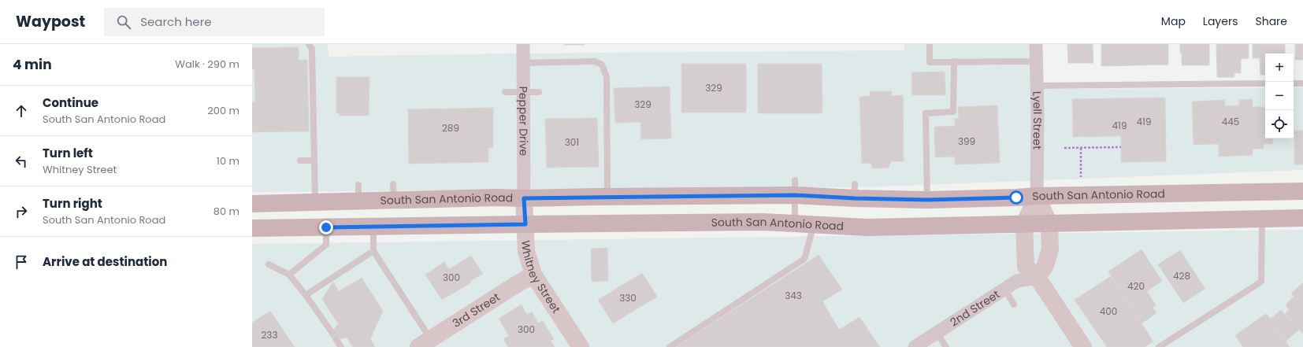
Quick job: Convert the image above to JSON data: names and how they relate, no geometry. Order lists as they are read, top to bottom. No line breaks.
{"streets":{"main road":["South San Antonio Road"],"street":["Lyell Street","Pepper Drive","Whitney Street","2nd Street","3rd Street"]},"crossings":[["Lyell Street","South San Antonio Road"],["Lyell Street","2nd Street"],["Pepper Drive","South San Antonio Road"],["Pepper Drive","Whitney Street"],["South San Antonio Road","Whitney Street"],["Whitney Street","3rd Street"]],"house_numbers":["329","329","419","445","419","289","399","301","428","300","420","343","330","400","300","233"],"page":{"header":"Waypost","search":"Search here","nav":["Map","Layers","Share"],"heading":["4 min","Walk · 290 m"],"map_buttons":["+","−"],"list":[["Continue","South San Antonio Road","200 m"],["Turn left","Whitney Street","10 m"],["Turn right","South San Antonio Road","80 m"],"Arrive at destination"]}}
